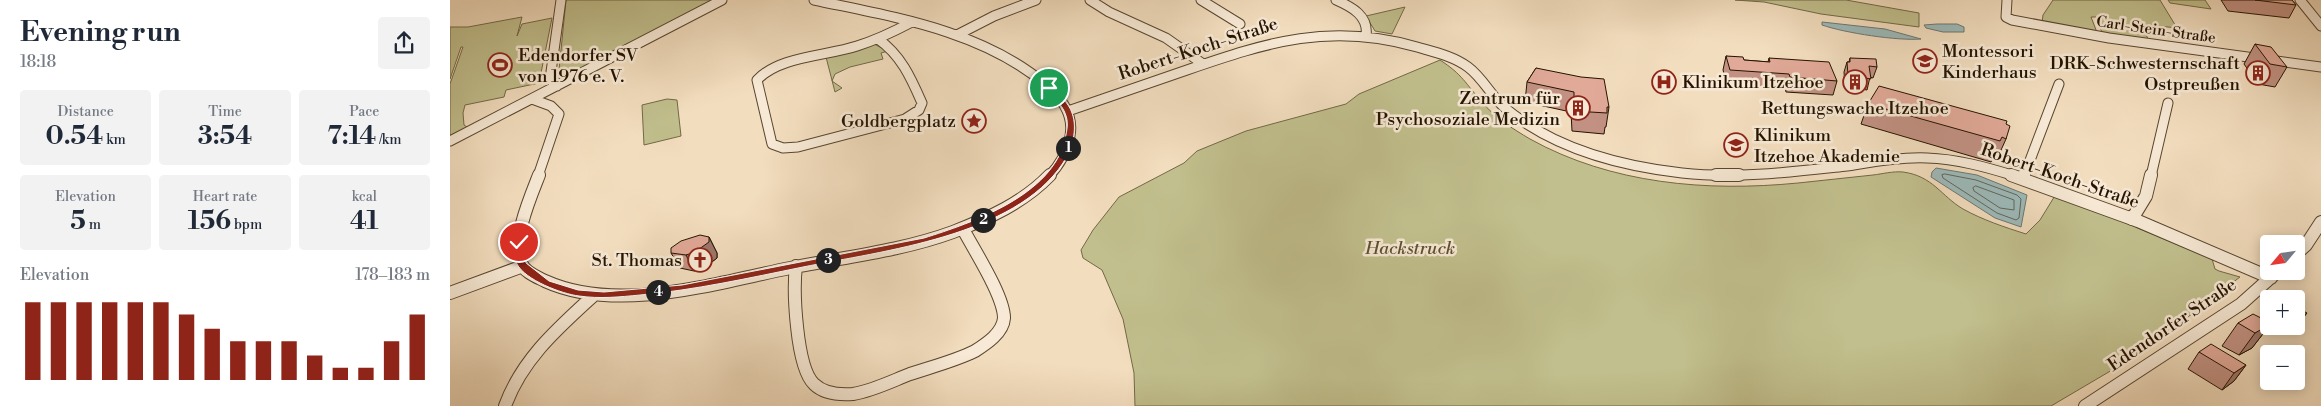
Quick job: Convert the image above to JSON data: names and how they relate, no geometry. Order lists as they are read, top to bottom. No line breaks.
{"streets":{"street":["Carl-Stein-Straße","Robert-Koch-Straße","Edendorfer Straße"]},"parks":["Hackstruck"],"places":{"school or university":["Montessori Kinderhaus","Klinikum Itzehoe Akademie"],"sports":["Edendorfer SV von 1976 e. V."],"building":["DRK-Schwesternschaft Ostpreußen","Rettungswache Itzehoe","Zentrum für Psychosoziale Medizin"],"hospital":["Klinikum Itzehoe"],"place":["Goldbergplatz"],"church":["St. Thomas"]},"north":"bottom left","page":{"heading":["Evening run","18:18"],"stats":[["Distance","0.54 km"],["Time","3:54"],["Pace","7:14 /km"],["Elevation","5 m"],["Heart rate","156 bpm"],["kcal","41"]],"pins":["1","2","3","4"],"map_buttons":["+","−"],"chart":["Elevation","178–183 m"]}}
